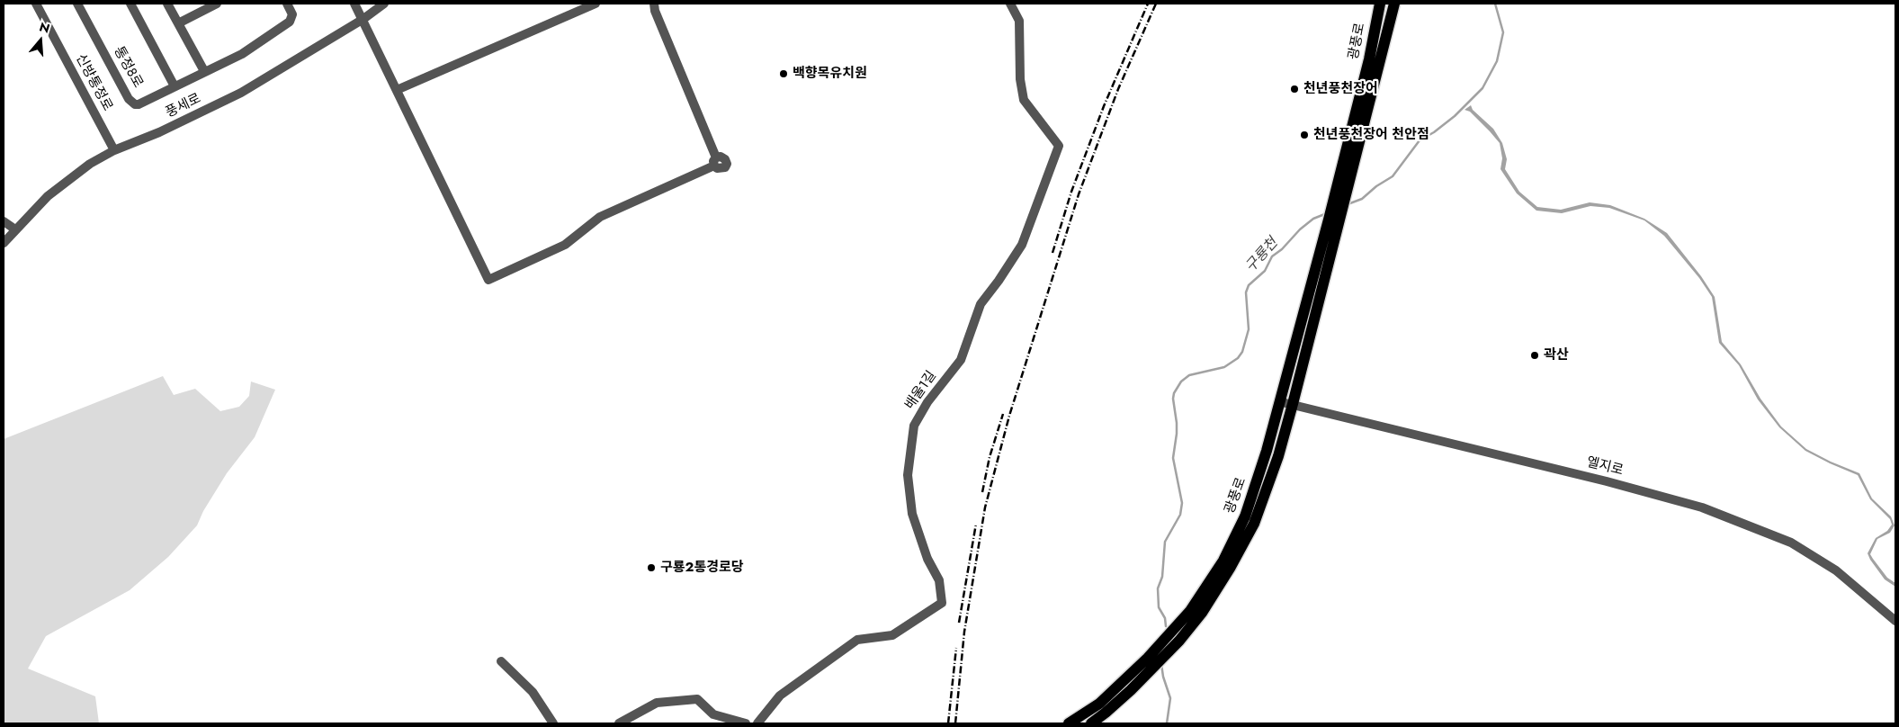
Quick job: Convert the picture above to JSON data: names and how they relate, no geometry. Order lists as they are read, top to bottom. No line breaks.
{"streets":{"main road":["광풍로"],"street":["통정8로","신방통정로","풍세로","배울1길","엘지로"]},"crossings":[["광풍로","엘지로"],["신방통정로","풍세로"]],"water":["구룡천"],"places":["백향목유치원","천년풍천장어","천년풍천장어 천안점","곽산","구룡2통경로당"],"north":"top"}
